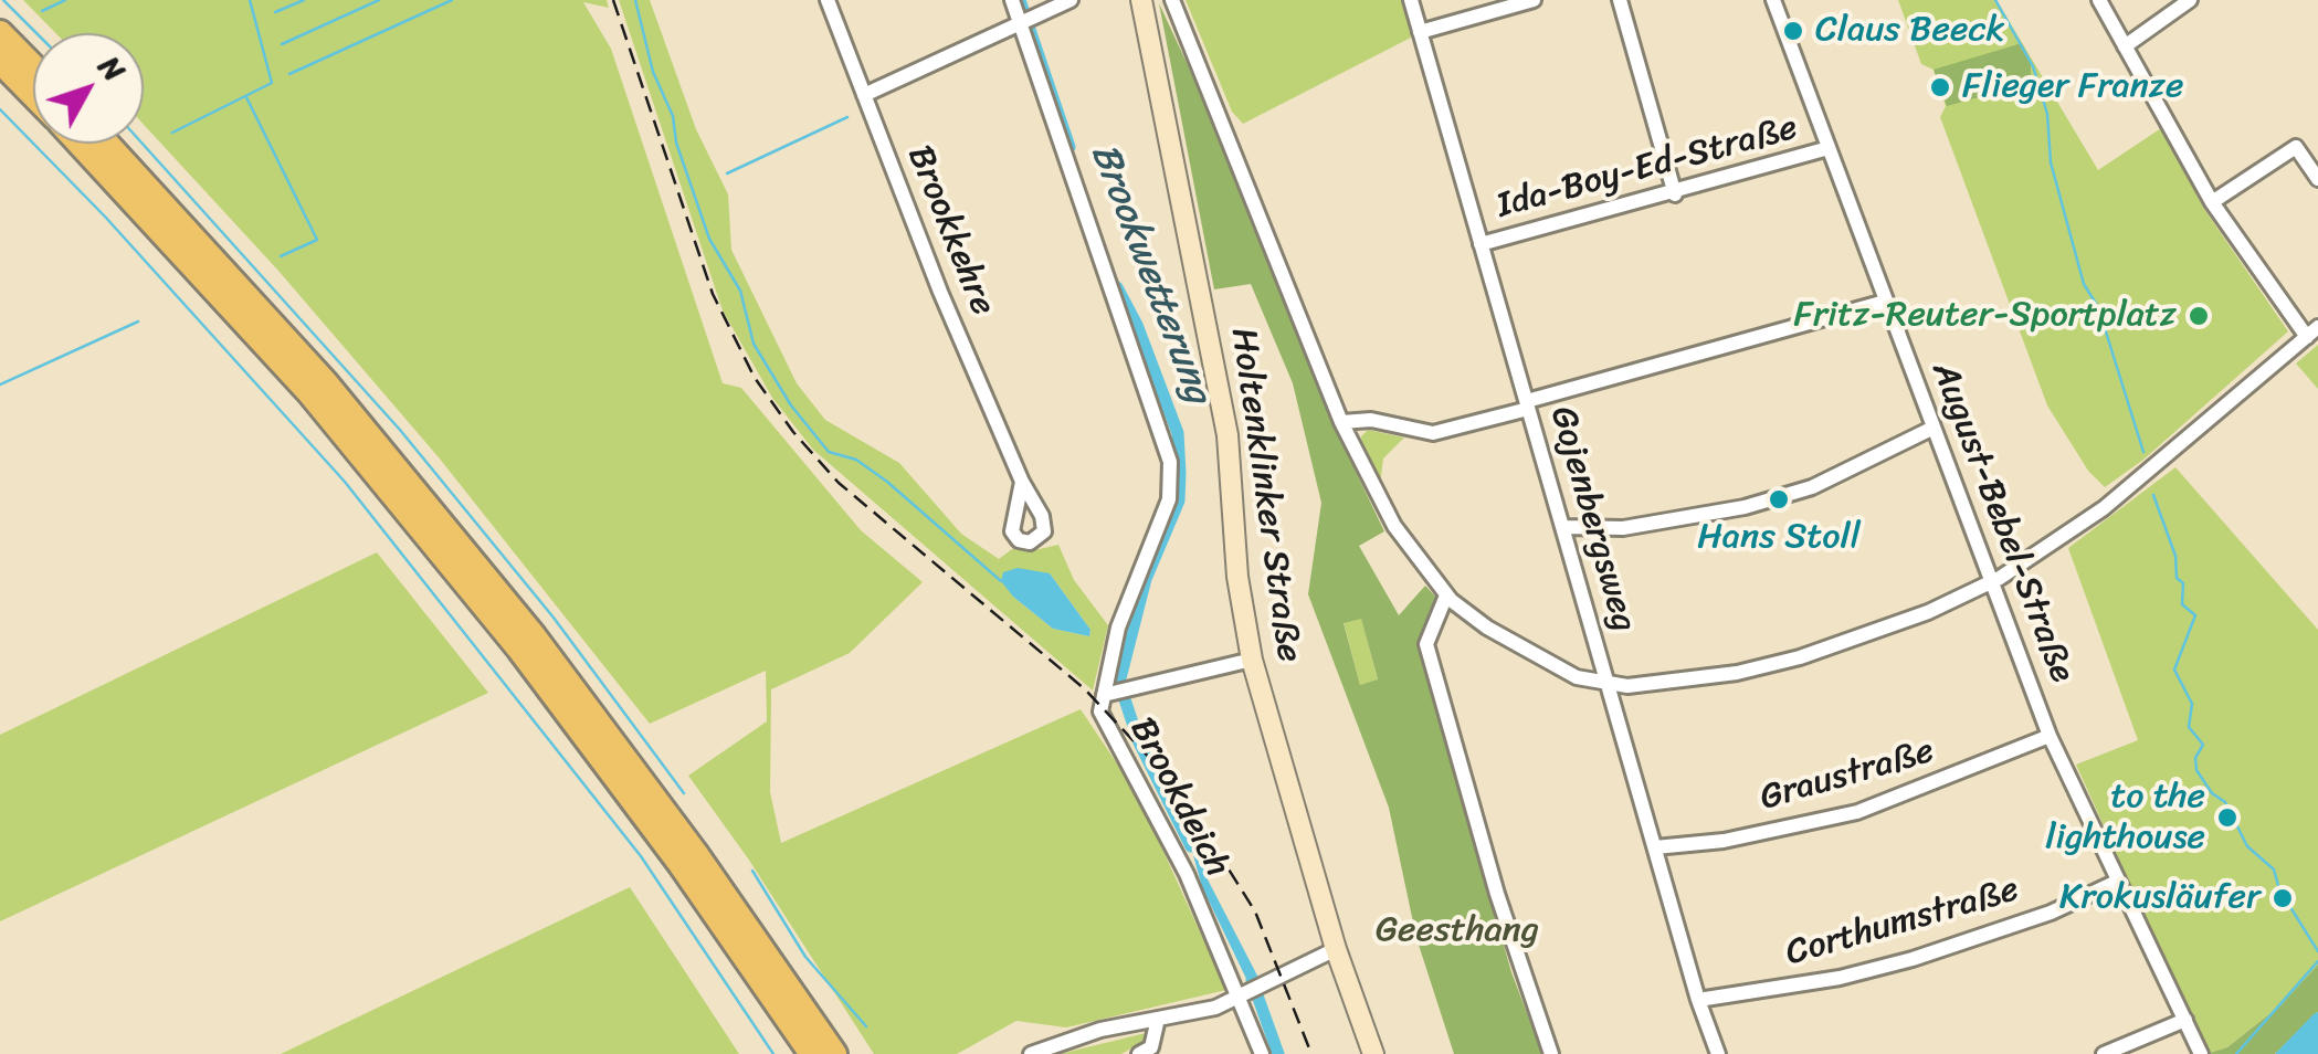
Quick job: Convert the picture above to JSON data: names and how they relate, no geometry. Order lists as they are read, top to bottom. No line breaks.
{"streets":{"main road":["Holtenklinker Straße"],"street":["Ida-Boy-Ed-Straße","Brookkehre","Gojenbergsweg","August-Bebel-Straße","Graustraße","Brookdeich","Corthumstraße"]},"crossings":[["Ida-Boy-Ed-Straße","Gojenbergsweg"],["Ida-Boy-Ed-Straße","August-Bebel-Straße"],["Gojenbergsweg","Graustraße"],["Gojenbergsweg","Corthumstraße"],["August-Bebel-Straße","Graustraße"],["August-Bebel-Straße","Corthumstraße"]],"water":["Brookwetterung"],"parks":["Geesthang"],"places":["Claus Beeck","Flieger Franze","Fritz-Reuter-Sportplatz","Hans Stoll","to the lighthouse","Krokusläufer"],"north":"top right"}
